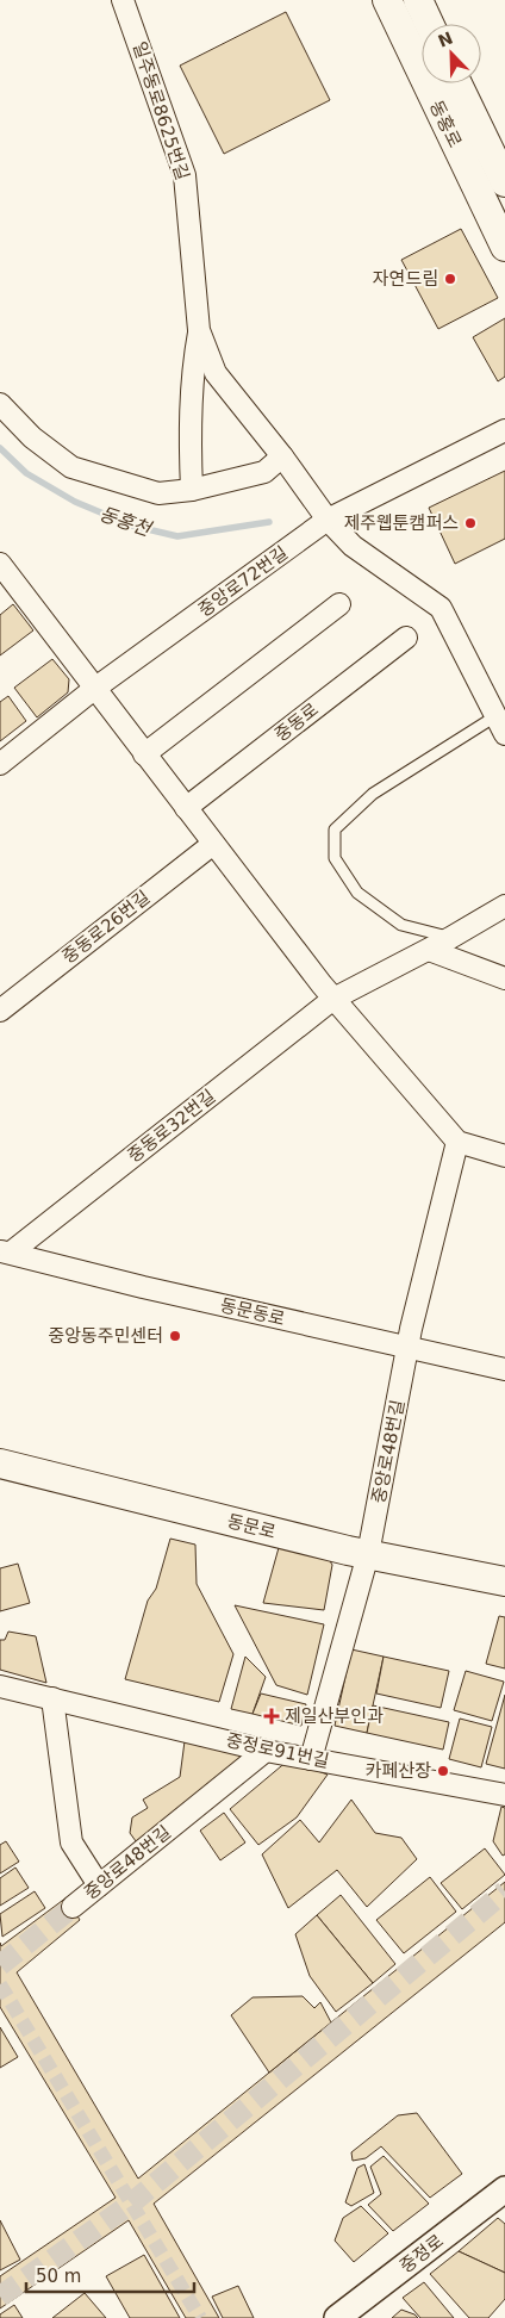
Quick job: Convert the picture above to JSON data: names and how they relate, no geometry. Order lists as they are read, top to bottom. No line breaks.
{"streets":{"main road":["동홍로","동문로"],"street":["일주동로8625번길","중앙로72번길","중동로","중동로26번길","중동로32번길","동문동로","중앙로48번길","중정로91번길","중정로"]},"crossings":[["일주동로8625번길","중앙로72번길"],["중동로32번길","동문동로"],["동문동로","중앙로48번길"],["중앙로48번길","동문로"],["중앙로48번길","중정로91번길"]],"water":["동홍천"],"places":{"other":["자연드림","제주웹툰캠퍼스","중앙동주민센터","카페산장"],"health":["제일산부인과"]},"scale_bar":"50 m","north":"top left"}
